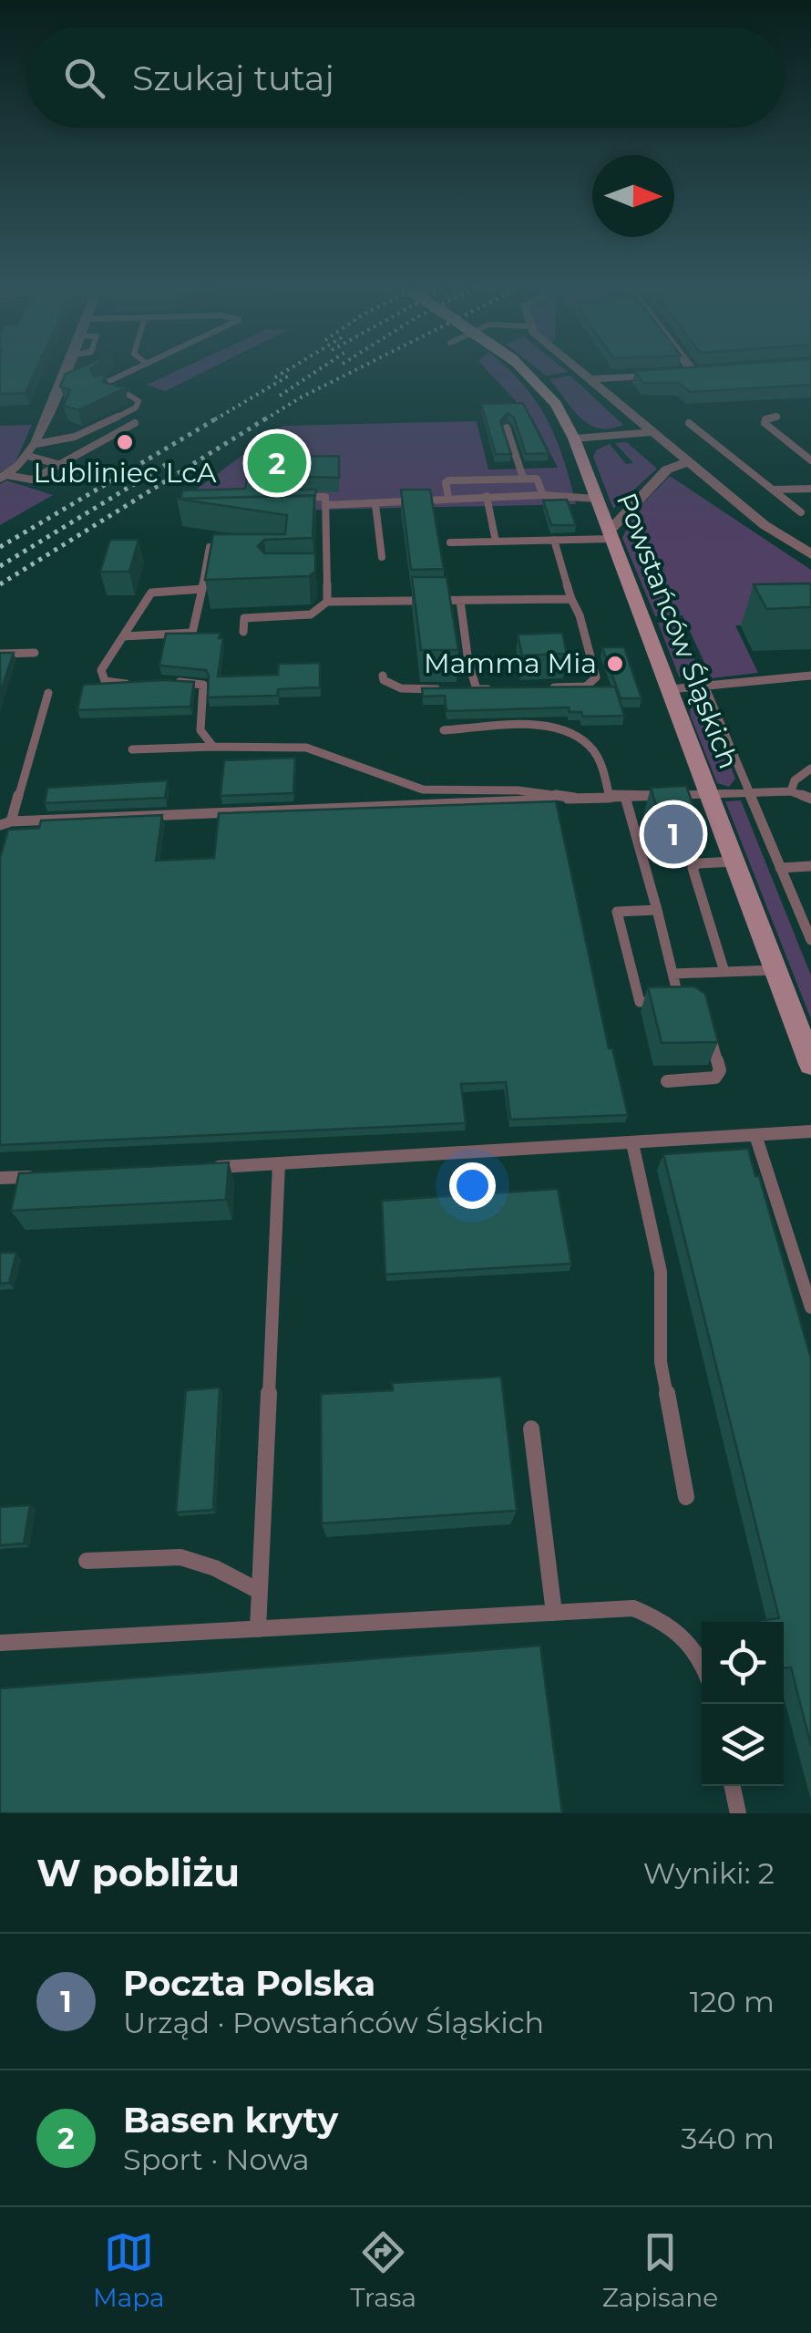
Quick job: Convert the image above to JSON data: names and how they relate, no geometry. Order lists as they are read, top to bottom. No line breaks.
{"streets":{"main road":["Powstańców Śląskich"]},"places":["Lubliniec LcA","Mamma Mia"],"north":"right","page":{"search":"Szukaj tutaj","pins":["2","1"],"heading":["W pobliżu","Wyniki: 2"],"list":[{"mark":"1","name":"Poczta Polska","note":"Urząd · Powstańców Śląskich","value":"120 m"},{"mark":"2","name":"Basen kryty","note":"Sport · Nowa","value":"340 m"}],"nav":["Mapa","Trasa","Zapisane"]}}
